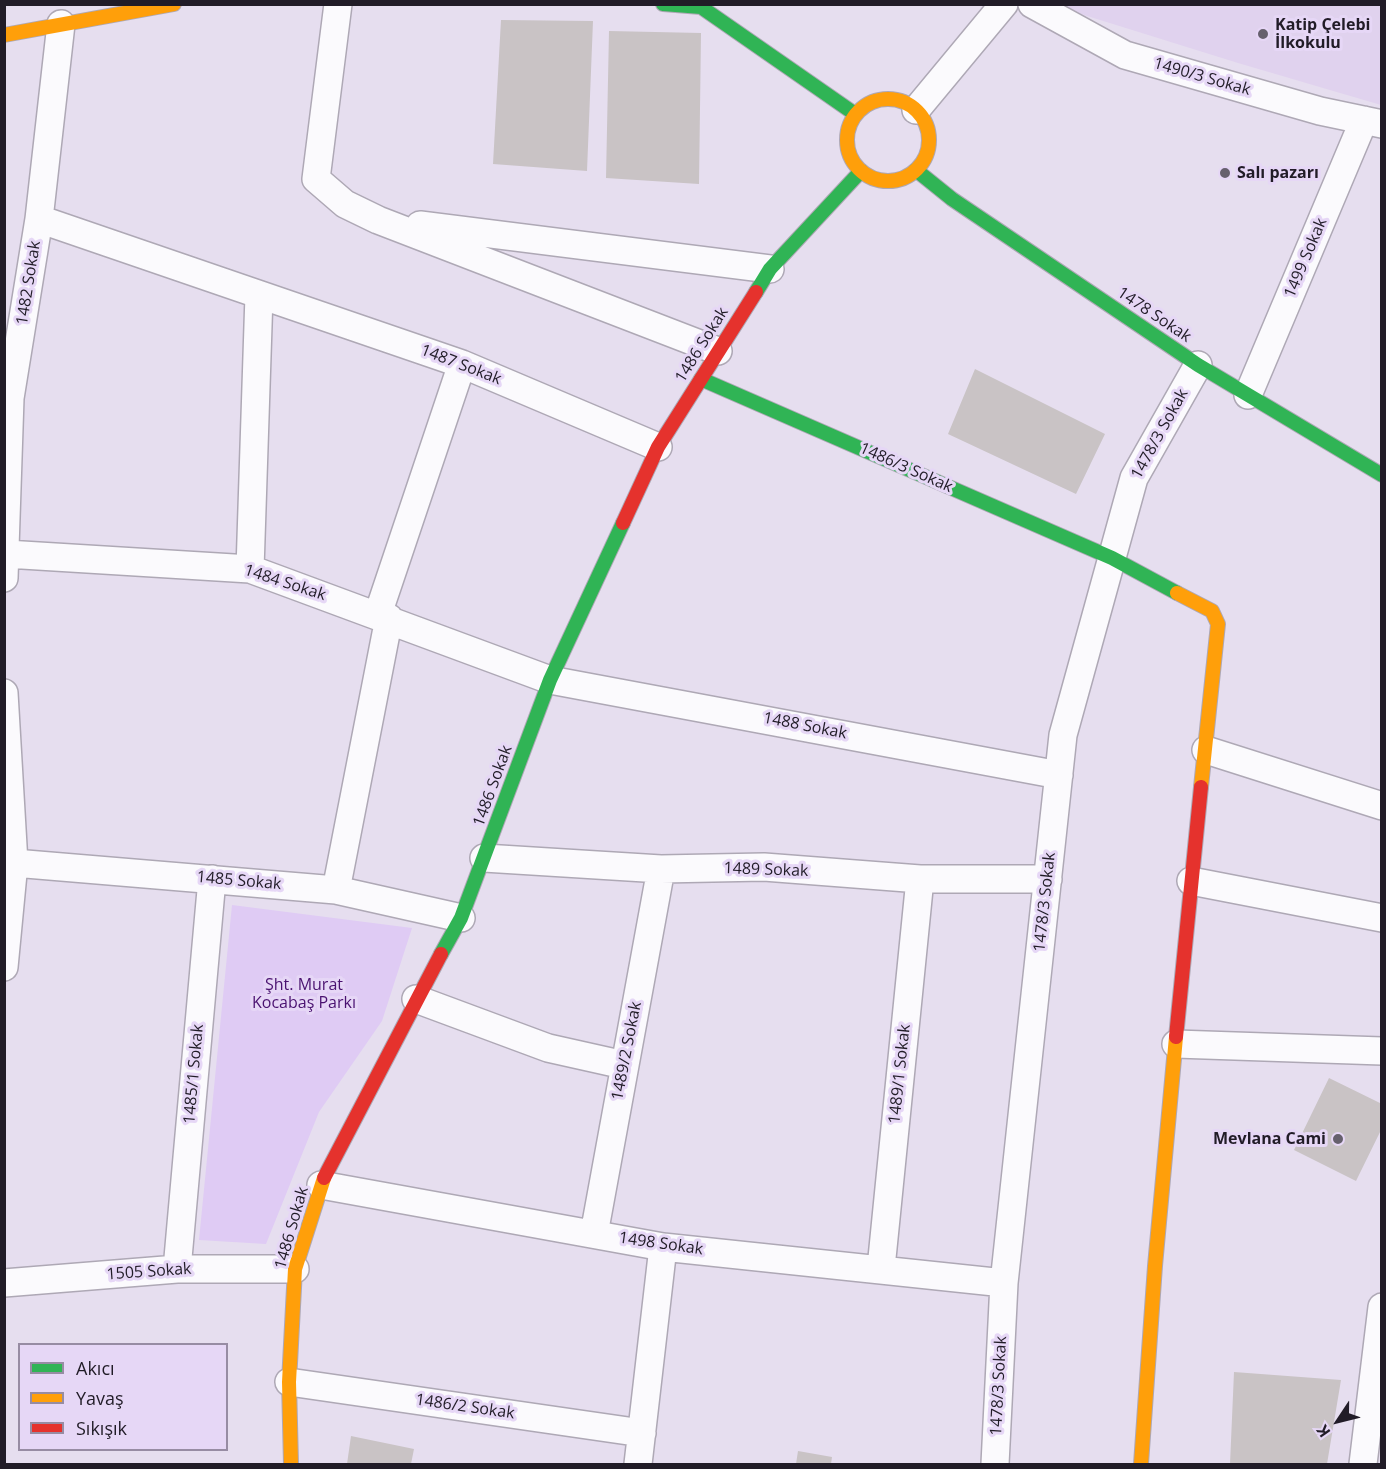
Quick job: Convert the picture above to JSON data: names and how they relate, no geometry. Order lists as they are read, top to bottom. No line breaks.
{"streets":{"street":["1490/3 Sokak","1499 Sokak","1482 Sokak","1478 Sokak","1486 Sokak","1487 Sokak","1478/3 Sokak","1486/3 Sokak","1484 Sokak","1488 Sokak","1489 Sokak","1485 Sokak","1489/2 Sokak","1485/1 Sokak","1489/1 Sokak","1498 Sokak","1505 Sokak","1486/2 Sokak"]},"crossings":[["1490/3 Sokak","1499 Sokak"],["1499 Sokak","1478 Sokak"],["1482 Sokak","1487 Sokak"],["1482 Sokak","1484 Sokak"],["1478 Sokak","1486 Sokak"],["1478 Sokak","1478/3 Sokak"],["1486 Sokak","1487 Sokak"],["1486 Sokak","1486/3 Sokak"],["1486 Sokak","1484 Sokak"],["1486 Sokak","1488 Sokak"],["1486 Sokak","1489 Sokak"],["1486 Sokak","1485 Sokak"],["1486 Sokak","1498 Sokak"],["1486 Sokak","1505 Sokak"],["1486 Sokak","1486/2 Sokak"],["1478/3 Sokak","1486/3 Sokak"],["1478/3 Sokak","1488 Sokak"],["1478/3 Sokak","1489 Sokak"],["1478/3 Sokak","1498 Sokak"],["1484 Sokak","1488 Sokak"],["1489 Sokak","1489/2 Sokak"],["1489 Sokak","1489/1 Sokak"],["1485 Sokak","1485/1 Sokak"],["1489/2 Sokak","1498 Sokak"],["1485/1 Sokak","1505 Sokak"],["1489/1 Sokak","1498 Sokak"]],"parks":["Şht. Murat Kocabaş Parkı"],"places":["Katip Çelebi İlkokulu","Salı pazarı","Mevlana Cami"],"legend":["Akıcı","Yavaş","Sıkışık"],"north":"bottom left"}
